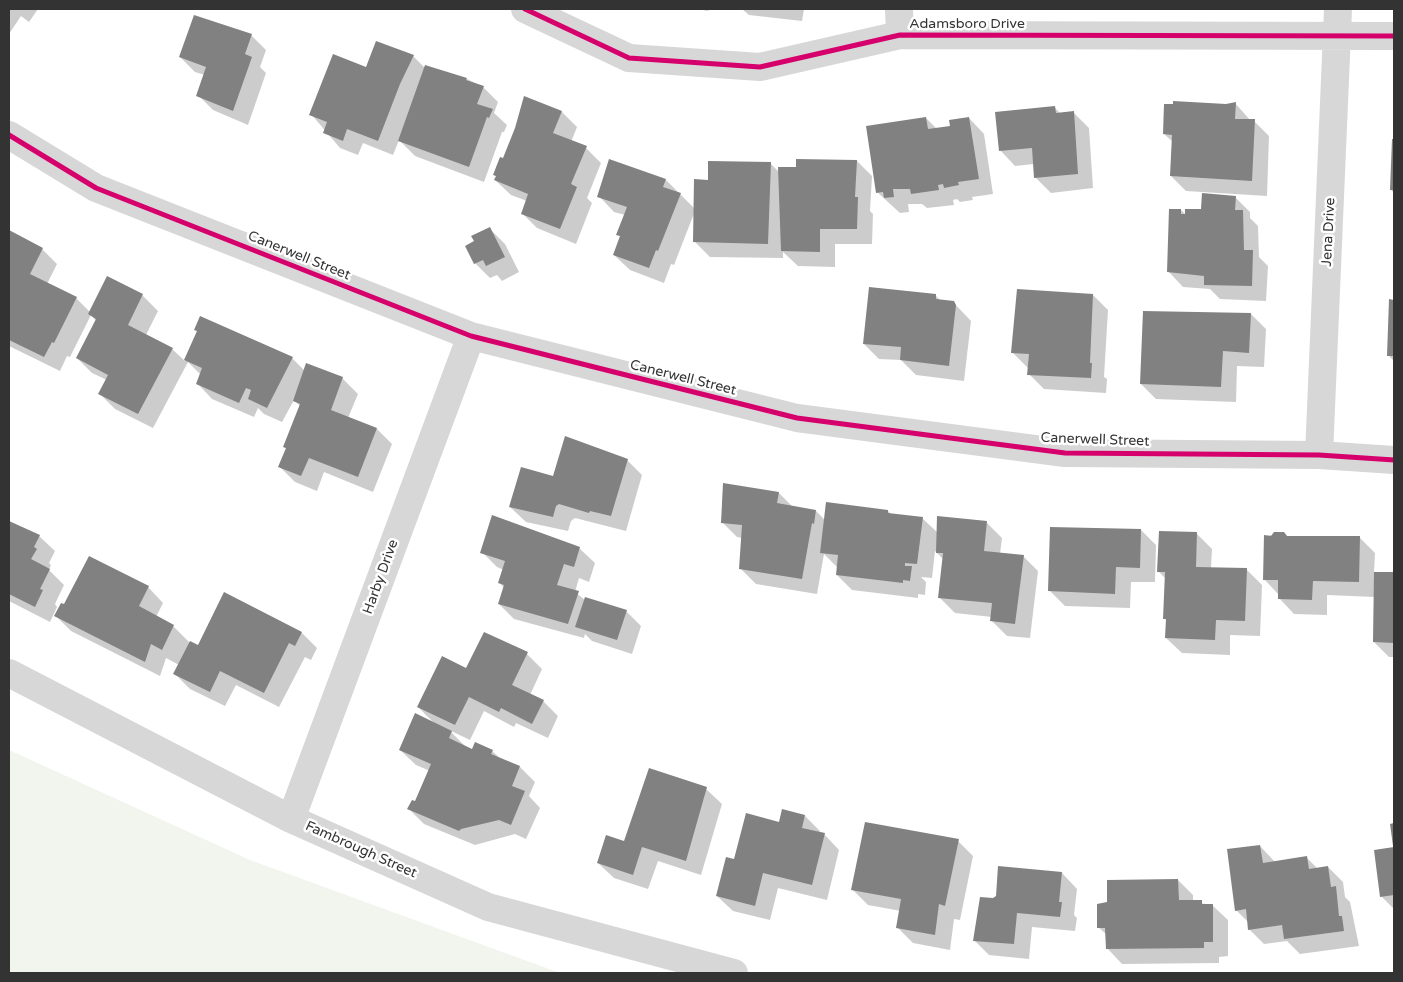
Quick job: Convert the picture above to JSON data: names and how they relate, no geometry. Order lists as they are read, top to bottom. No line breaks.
{"streets":{"street":["Adamsboro Drive","Jena Drive","Canerwell Street","Harby Drive","Fambrough Street"]},"crossings":[["Adamsboro Drive","Jena Drive"],["Jena Drive","Canerwell Street"],["Canerwell Street","Harby Drive"],["Harby Drive","Fambrough Street"]]}
